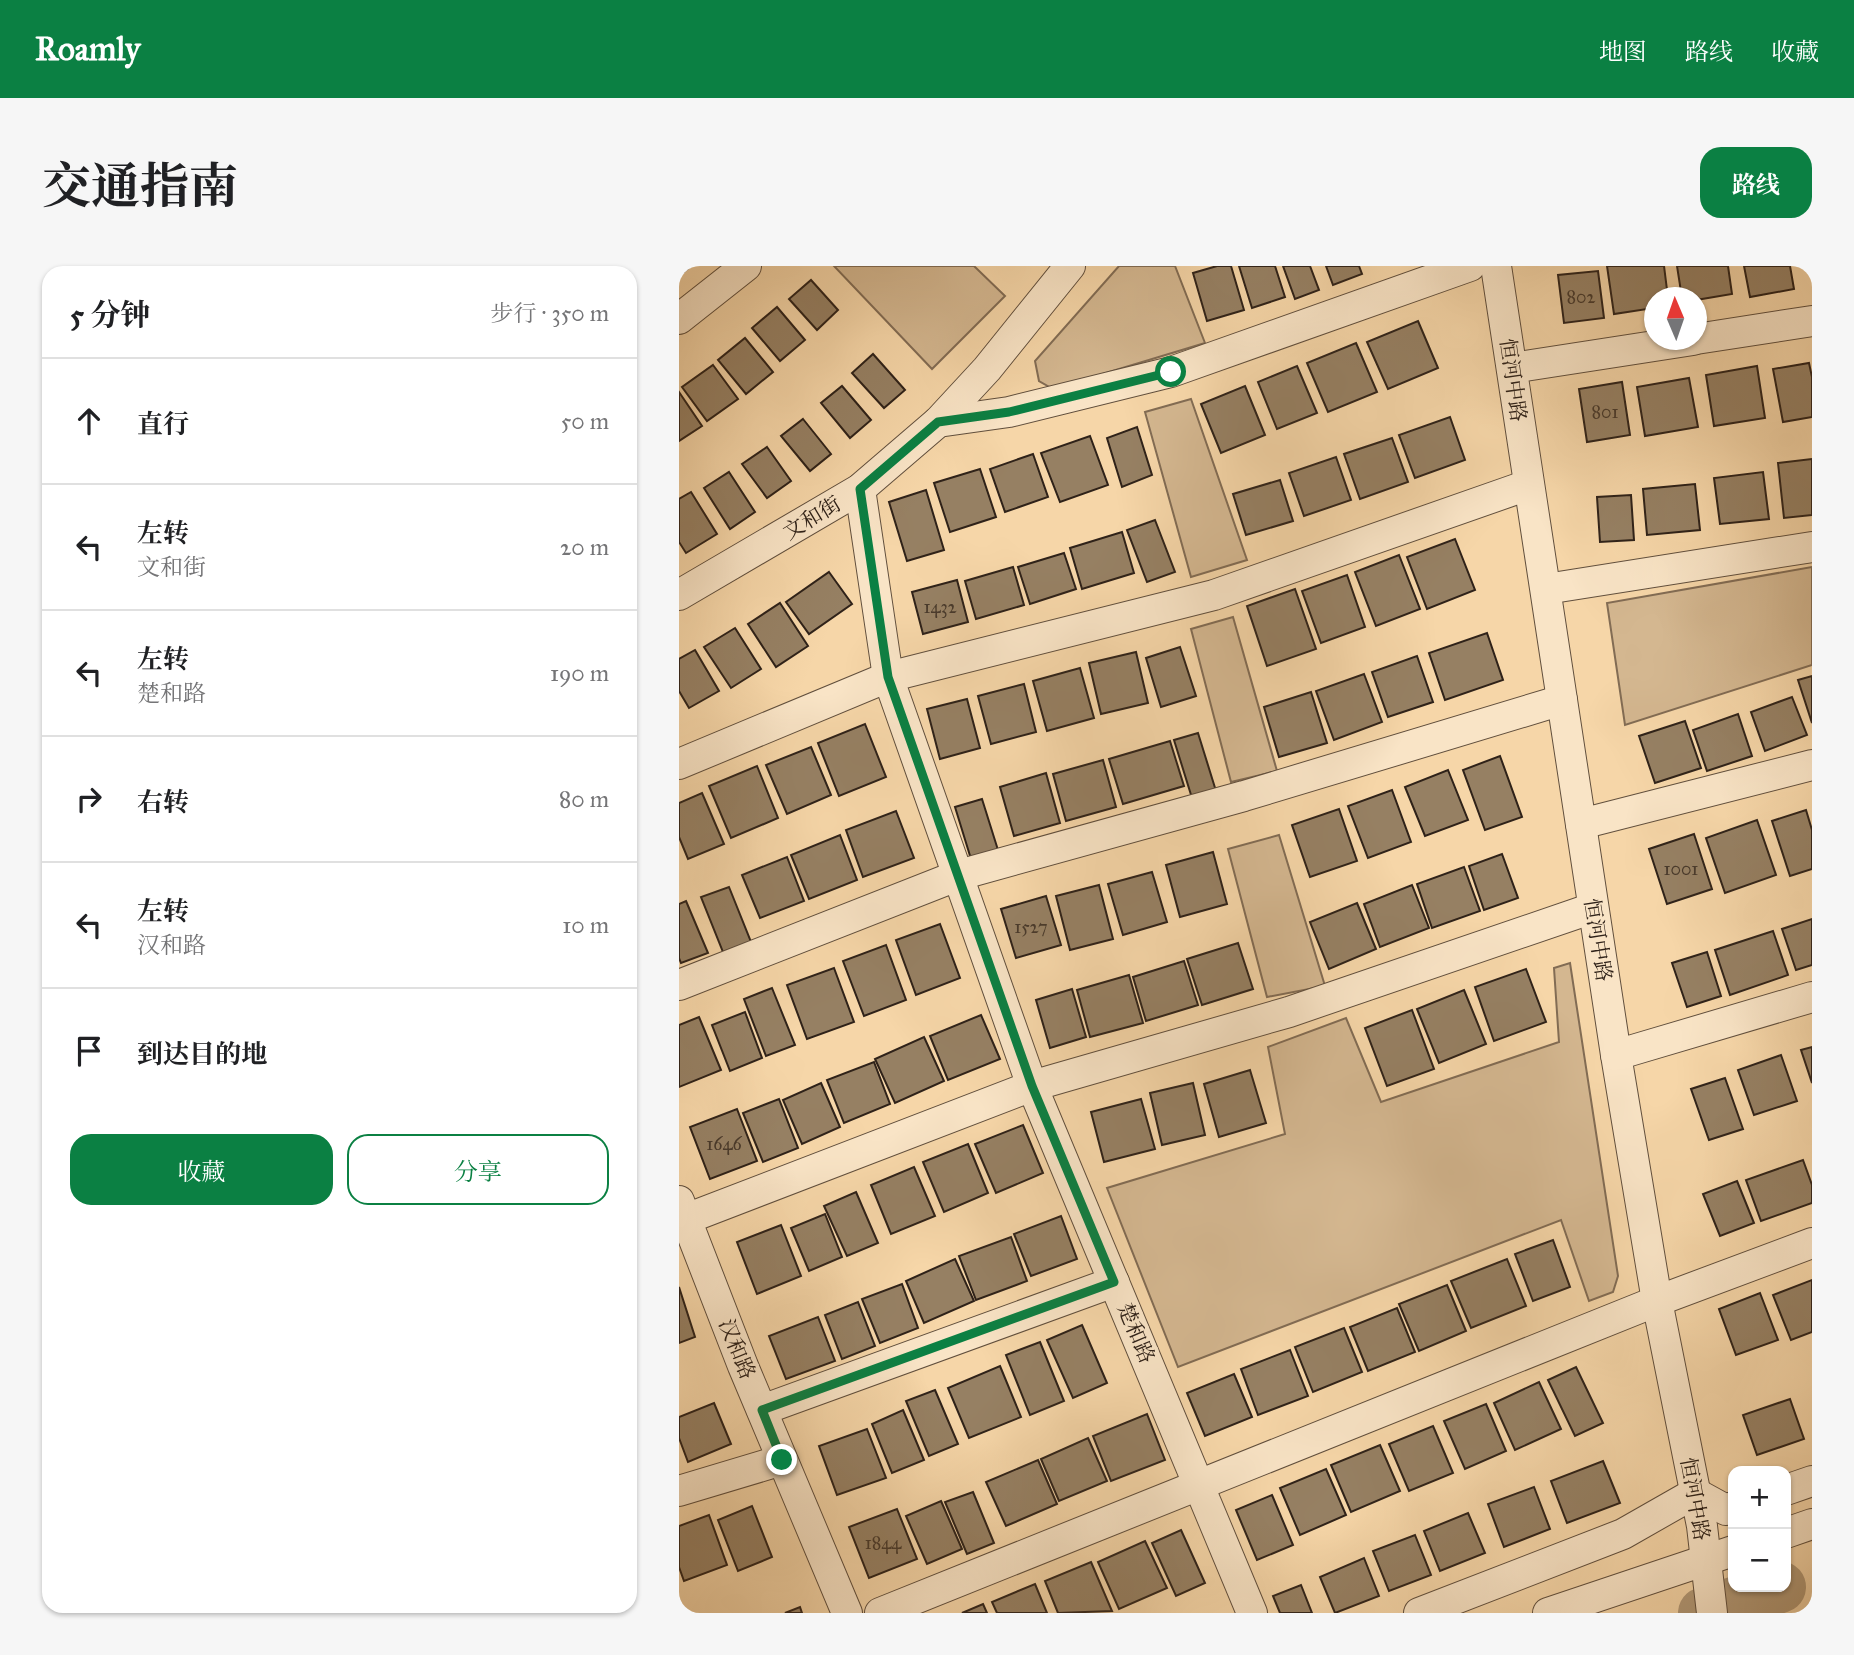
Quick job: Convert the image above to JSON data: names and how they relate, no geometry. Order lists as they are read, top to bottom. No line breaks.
{"streets":{"street":["恒河中路","文和街","楚和路","汉和路"]},"crossings":[["文和街","楚和路"]],"house_numbers":["802","801","1432","1001","1527","1646","1844"],"north":"top","page":{"header":"Roamly","nav":["地图","路线","收藏"],"title":"交通指南","buttons":["路线",["收藏","分享"]],"heading":["5 分钟","步行 · 350 m"],"list":[["直行","50 m"],["左转","文和街","20 m"],["左转","楚和路","190 m"],["右转","80 m"],["左转","汉和路","10 m"],"到达目的地"],"map_buttons":["+","−"]}}
